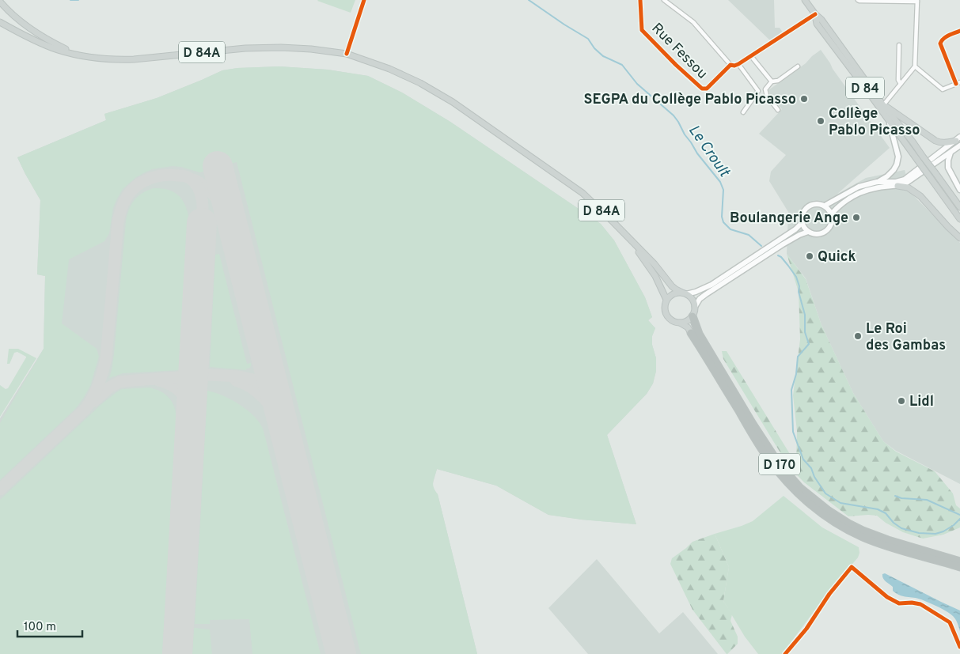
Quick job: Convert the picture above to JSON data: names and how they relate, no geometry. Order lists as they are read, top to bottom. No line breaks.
{"streets":{"highway":["D 170"],"main road":["D 84A","D 84"],"street":["Rue Fessou"]},"crossings":[["D 84A","D 170"]],"water":["Le Croult"],"places":["SEGPA du Collège Pablo Picasso","Collège Pablo Picasso","Boulangerie Ange","Quick","Le Roi des Gambas","Lidl"],"scale_bar":"100 m"}
